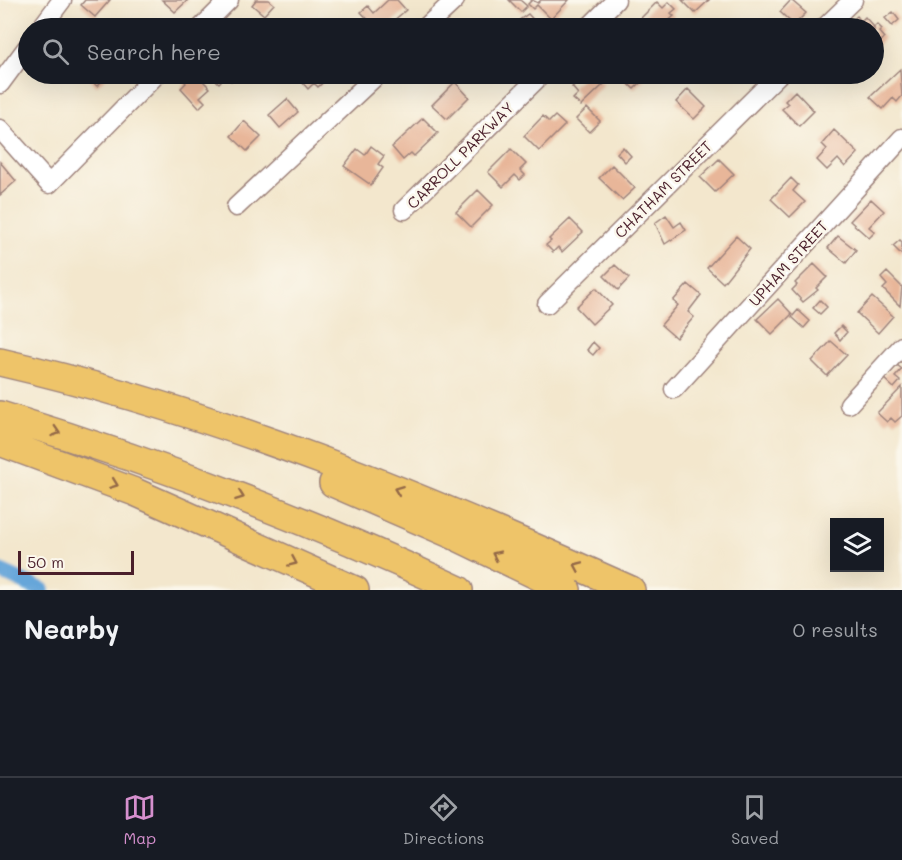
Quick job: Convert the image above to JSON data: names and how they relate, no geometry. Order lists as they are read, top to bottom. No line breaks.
{"streets":{"street":["CARROLL PARKWAY","CHATHAM STREET","UPHAM STREET"]},"scale_bar":"50 m","page":{"search":"Search here","scale":"50 m","heading":["Nearby","0 results"],"nav":["Map","Directions","Saved"]}}
